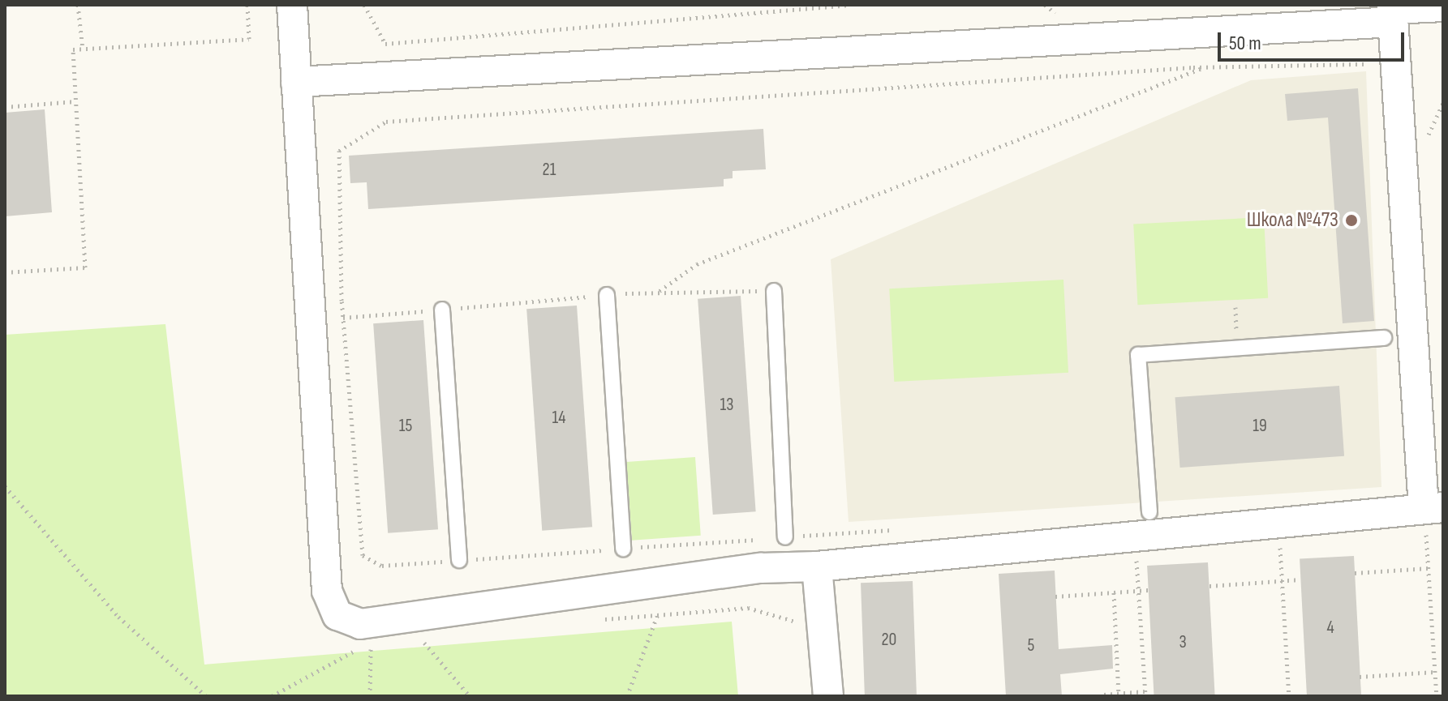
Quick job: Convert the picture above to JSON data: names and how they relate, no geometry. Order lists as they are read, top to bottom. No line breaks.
{"places":["Школа №473"],"house_numbers":["21","13","14","15","19","4","20","3","5"],"scale_bar":"50 m"}
